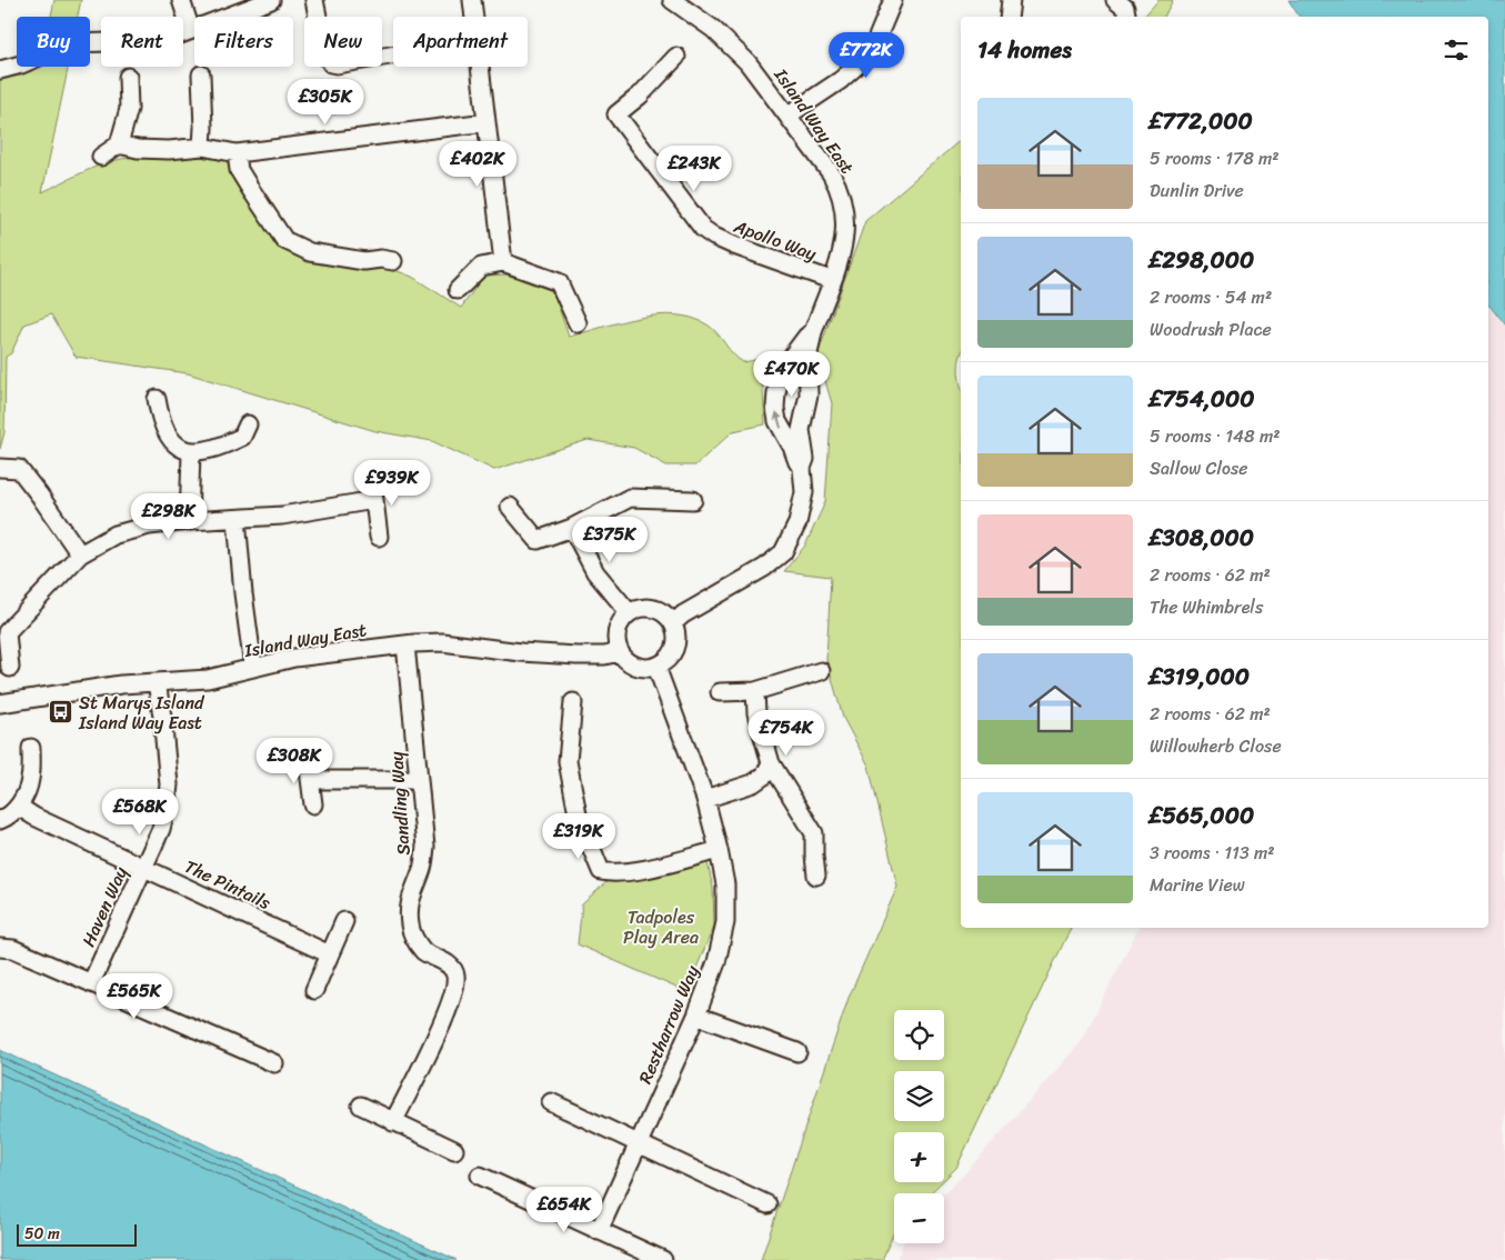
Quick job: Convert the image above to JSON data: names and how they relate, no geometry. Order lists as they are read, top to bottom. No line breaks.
{"streets":{"street":["Island Way East","Apollo Way","Sandling Way","The Pintails","Haven Way","Restharrow Way"]},"crossings":[["Island Way East","Apollo Way"],["Island Way East","Sandling Way"],["Island Way East","Haven Way"],["Island Way East","Restharrow Way"],["The Pintails","Haven Way"]],"parks":["Tadpoles Play Area"],"places":{"bus stop":["St Marys Island Island Way East"]},"scale_bar":"50 m","page":{"chip":["Buy","Rent","Filters","New","Apartment"],"heading":"14 homes","price":["£772K","£305K","£402K","£243K","£470K","£939K","£298K","£375K","£754K","£308K","£568K","£319K","£565K","£654K"],"list":[{"name":"£772,000","note":"5 rooms · 178 m² · Dunlin Drive"},{"name":"£298,000","note":"2 rooms · 54 m² · Woodrush Place"},{"name":"£754,000","note":"5 rooms · 148 m² · Sallow Close"},{"name":"£308,000","note":"2 rooms · 62 m² · The Whimbrels"},{"name":"£319,000","note":"2 rooms · 62 m² · Willowherb Close"},{"name":"£565,000","note":"3 rooms · 113 m² · Marine View"}],"map_buttons":["+","−"],"scale":"50 m"}}
